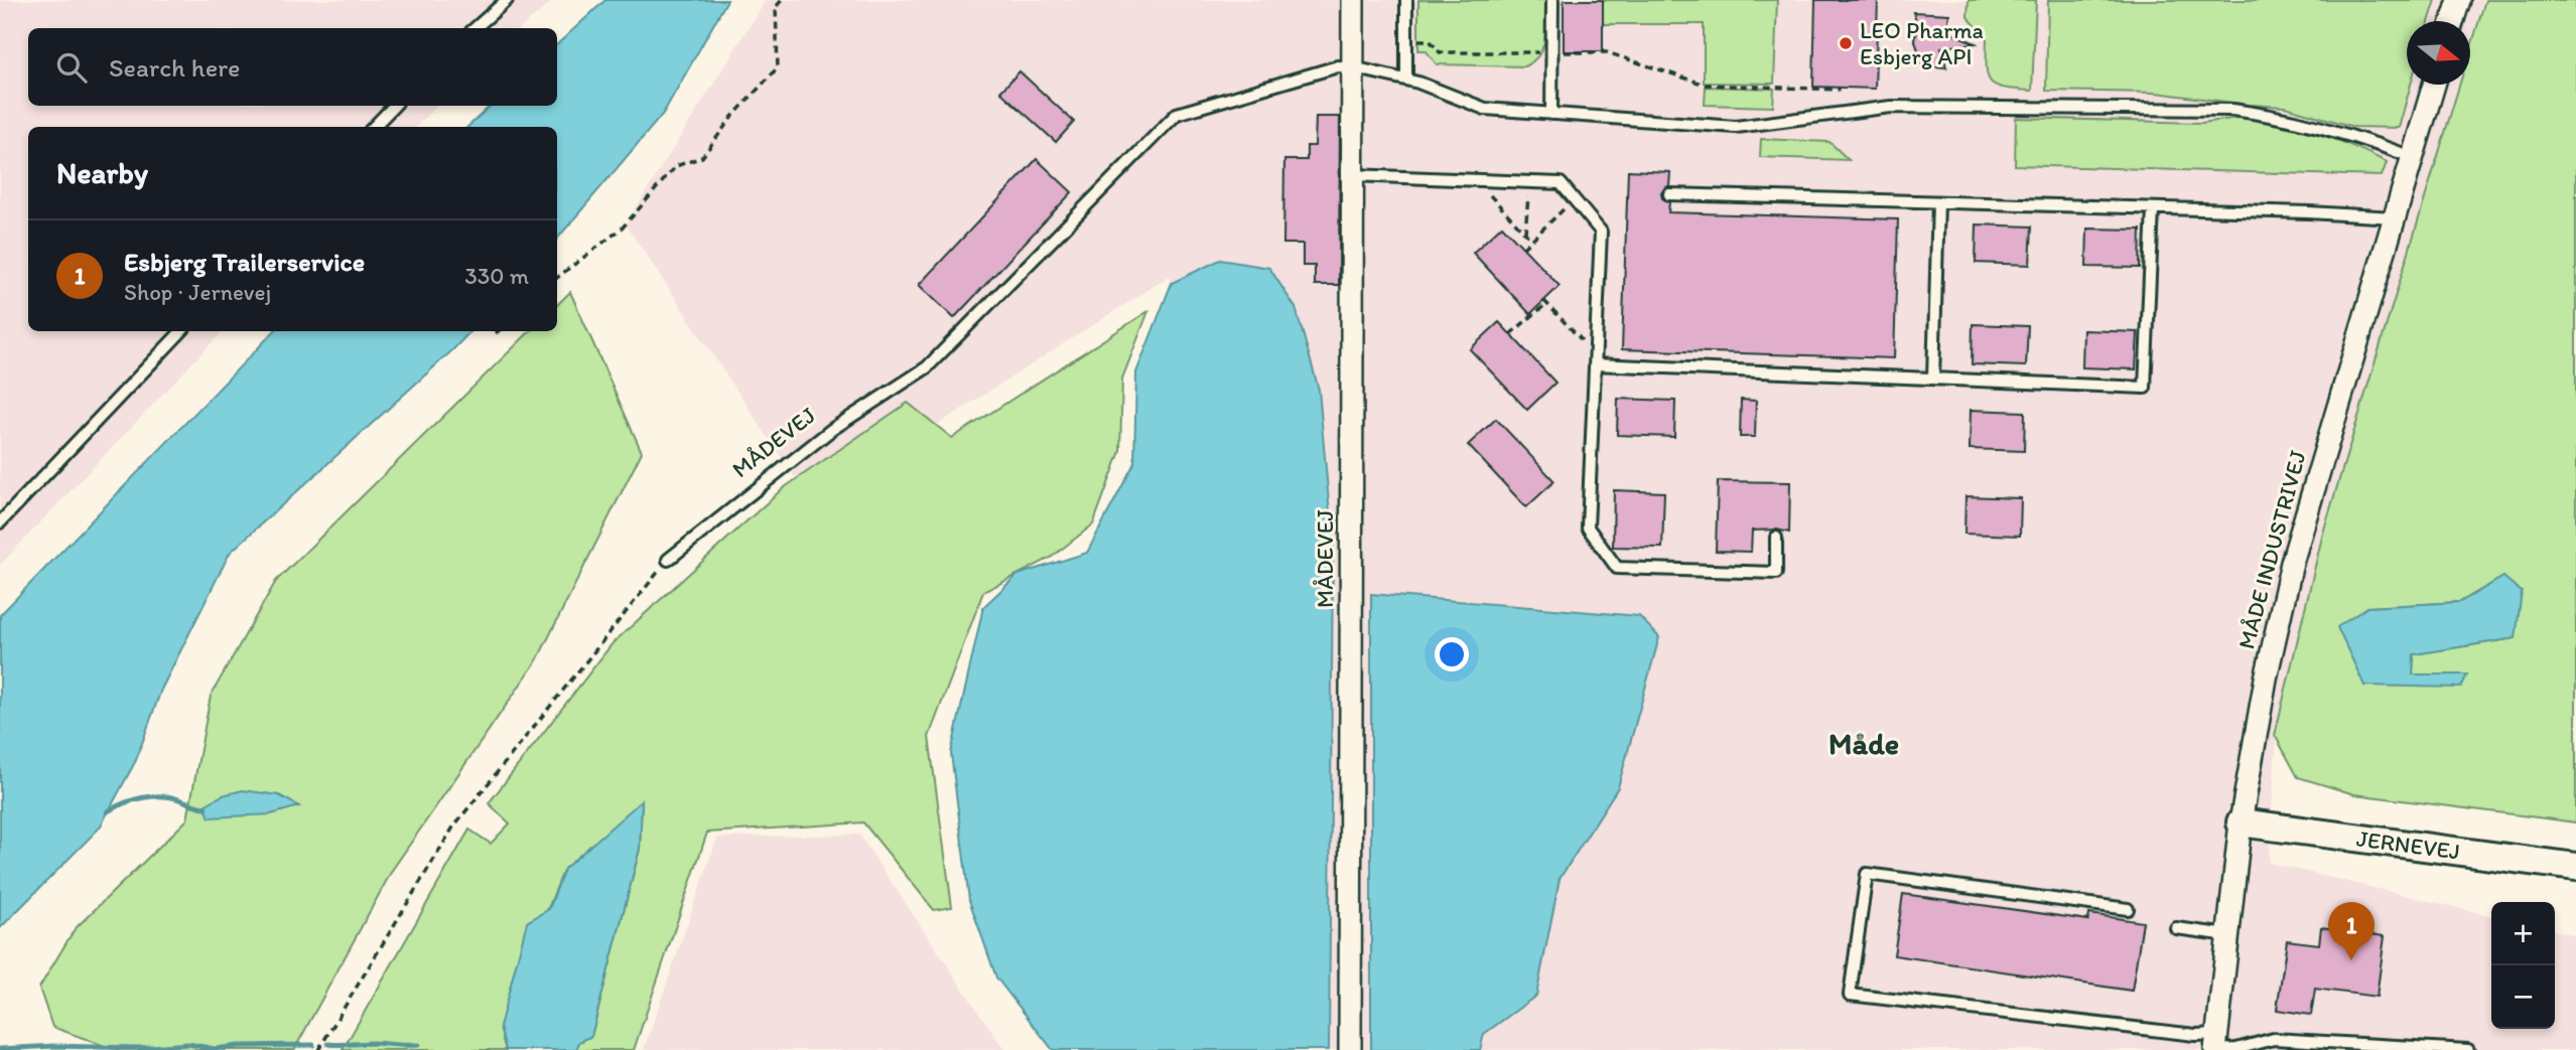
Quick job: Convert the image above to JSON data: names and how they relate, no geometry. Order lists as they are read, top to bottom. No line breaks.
{"streets":{"street":["MÅDEVEJ","MÅDE INDUSTRIVEJ","JERNEVEJ"]},"crossings":[["MÅDE INDUSTRIVEJ","JERNEVEJ"]],"districts":["Måde"],"places":["LEO Pharma Esbjerg API"],"north":"right","page":{"search":"Search here","heading":"Nearby","list":[{"mark":"1","name":"Esbjerg Trailerservice","note":"Shop · Jernevej","value":"330 m"}],"map_buttons":["+","−"],"pins":"1"}}
